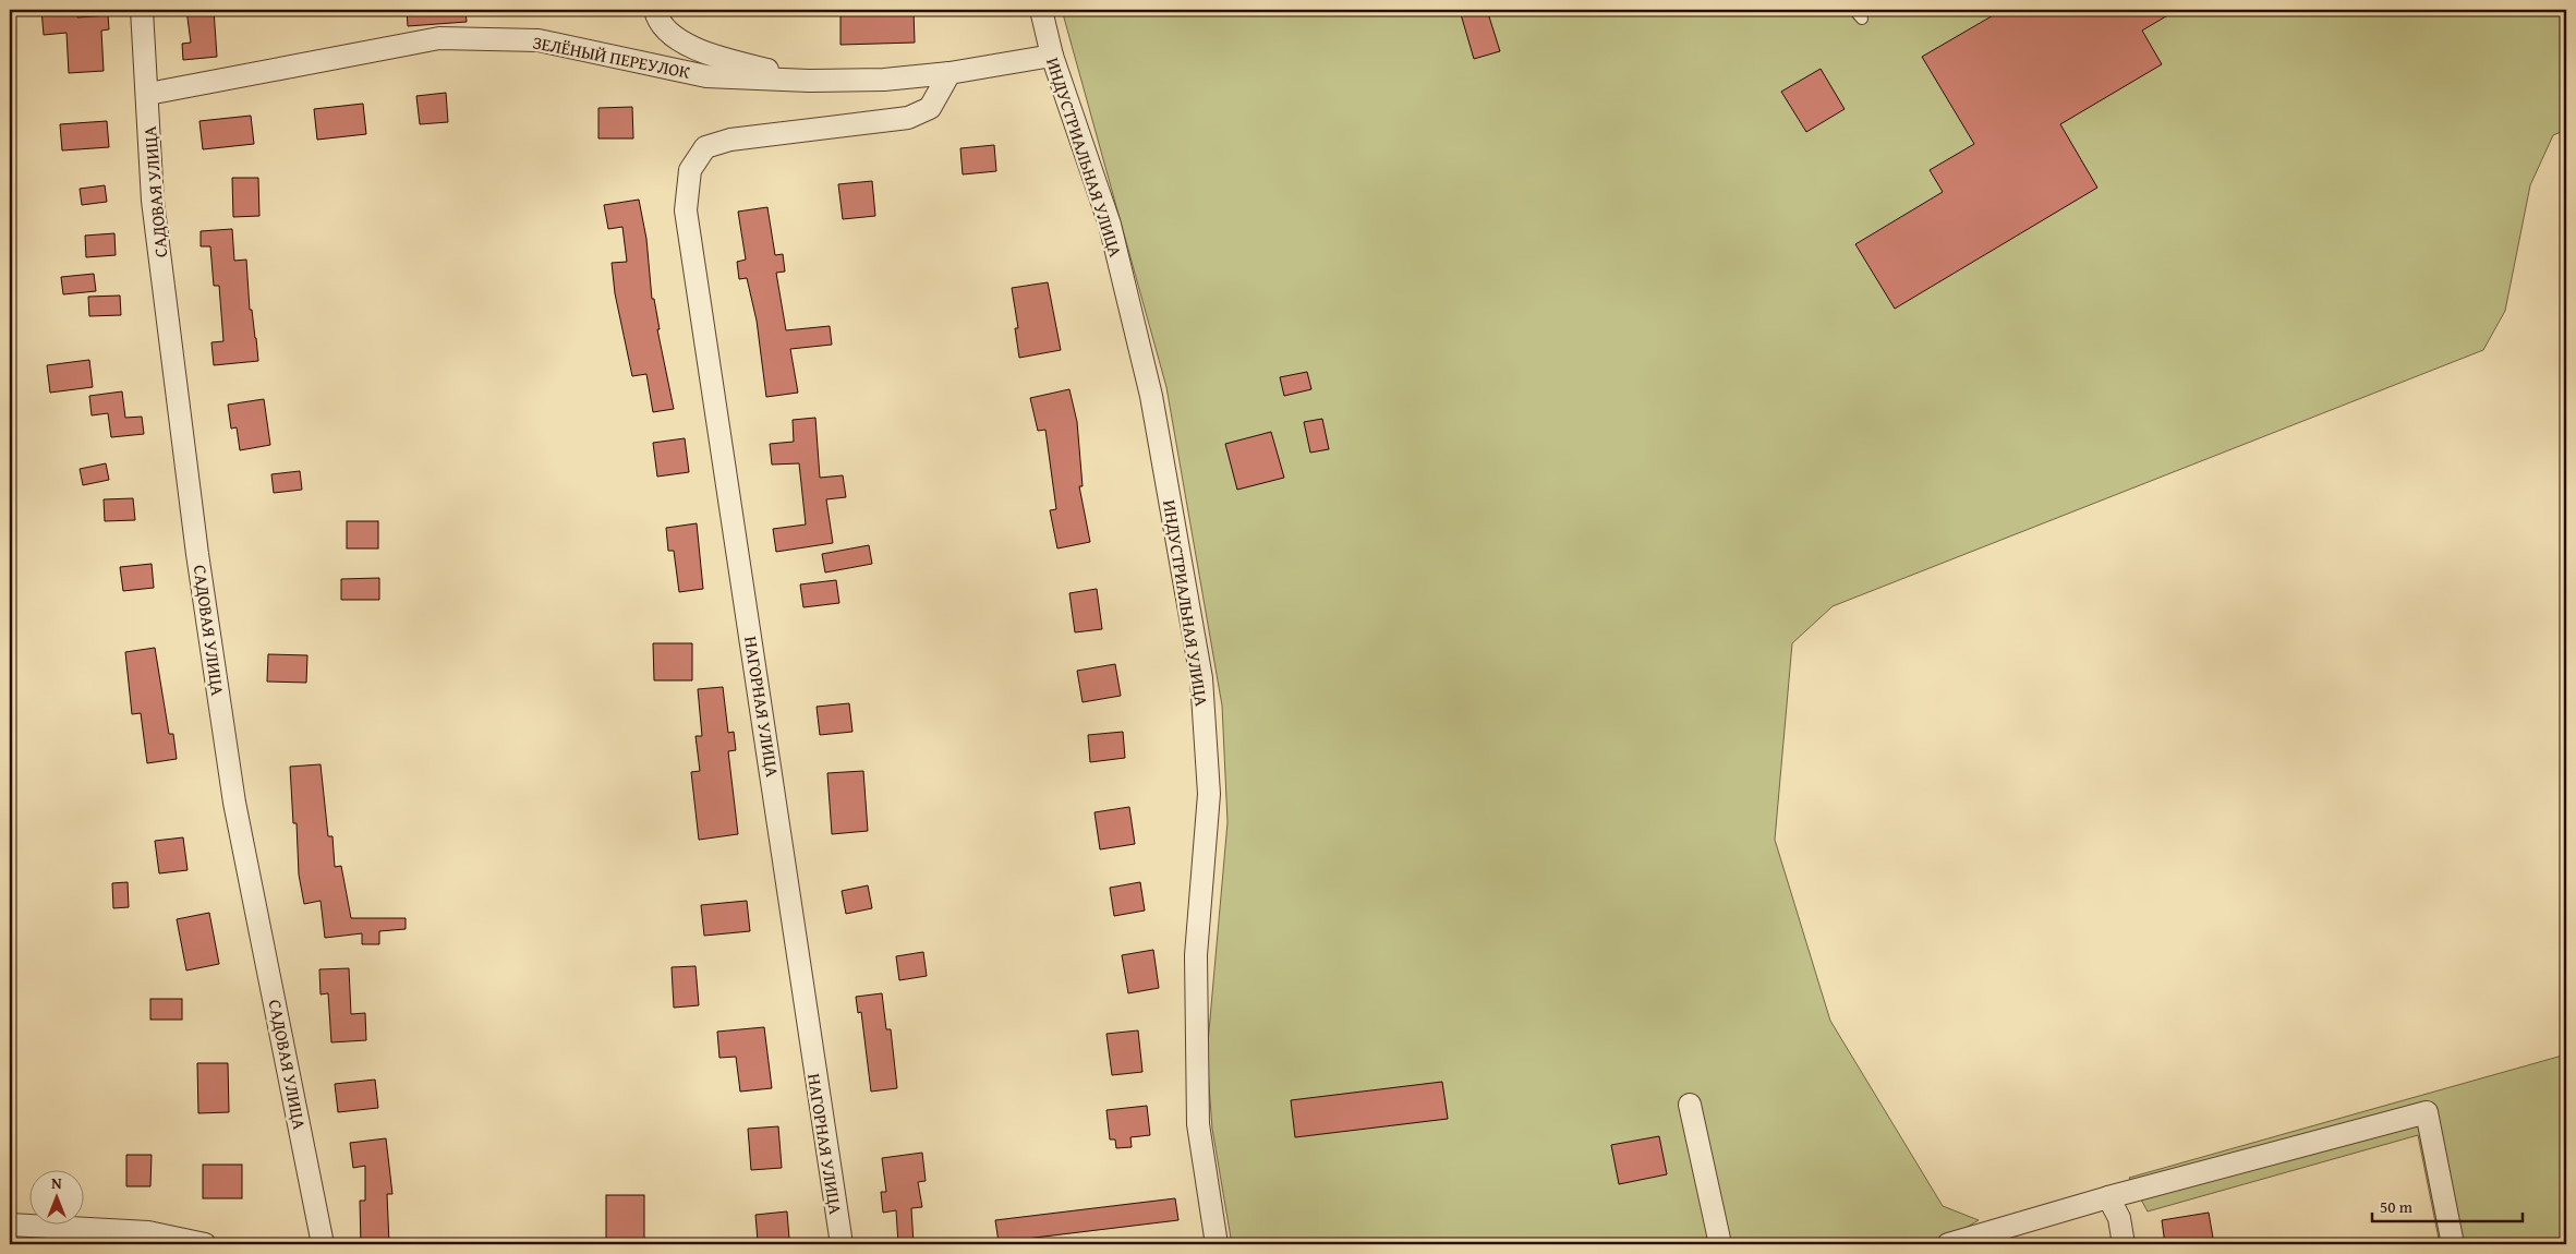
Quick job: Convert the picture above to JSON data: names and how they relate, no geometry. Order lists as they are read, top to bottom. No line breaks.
{"streets":{"street":["ЗЕЛЁНЫЙ ПЕРЕУЛОК","ИНДУСТРИАЛЬНАЯ УЛИЦА","САДОВАЯ УЛИЦА","НАГОРНАЯ УЛИЦА"]},"crossings":[["ЗЕЛЁНЫЙ ПЕРЕУЛОК","ИНДУСТРИАЛЬНАЯ УЛИЦА"],["ЗЕЛЁНЫЙ ПЕРЕУЛОК","САДОВАЯ УЛИЦА"],["ЗЕЛЁНЫЙ ПЕРЕУЛОК","НАГОРНАЯ УЛИЦА"]],"scale_bar":"50 m","north":"top"}
